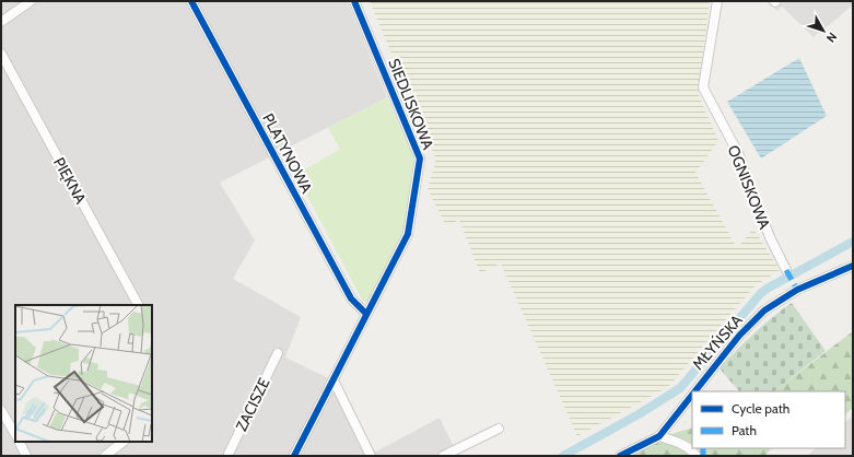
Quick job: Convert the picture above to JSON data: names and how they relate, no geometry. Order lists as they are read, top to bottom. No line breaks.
{"streets":{"street":["SIEDLISKOWA","PLATYNOWA","PIĘKNA","OGNISKOWA","MŁYŃSKA","ZACISZE"]},"crossings":[["SIEDLISKOWA","PLATYNOWA"]],"legend":["Cycle path","Path"],"north":"bottom right"}
